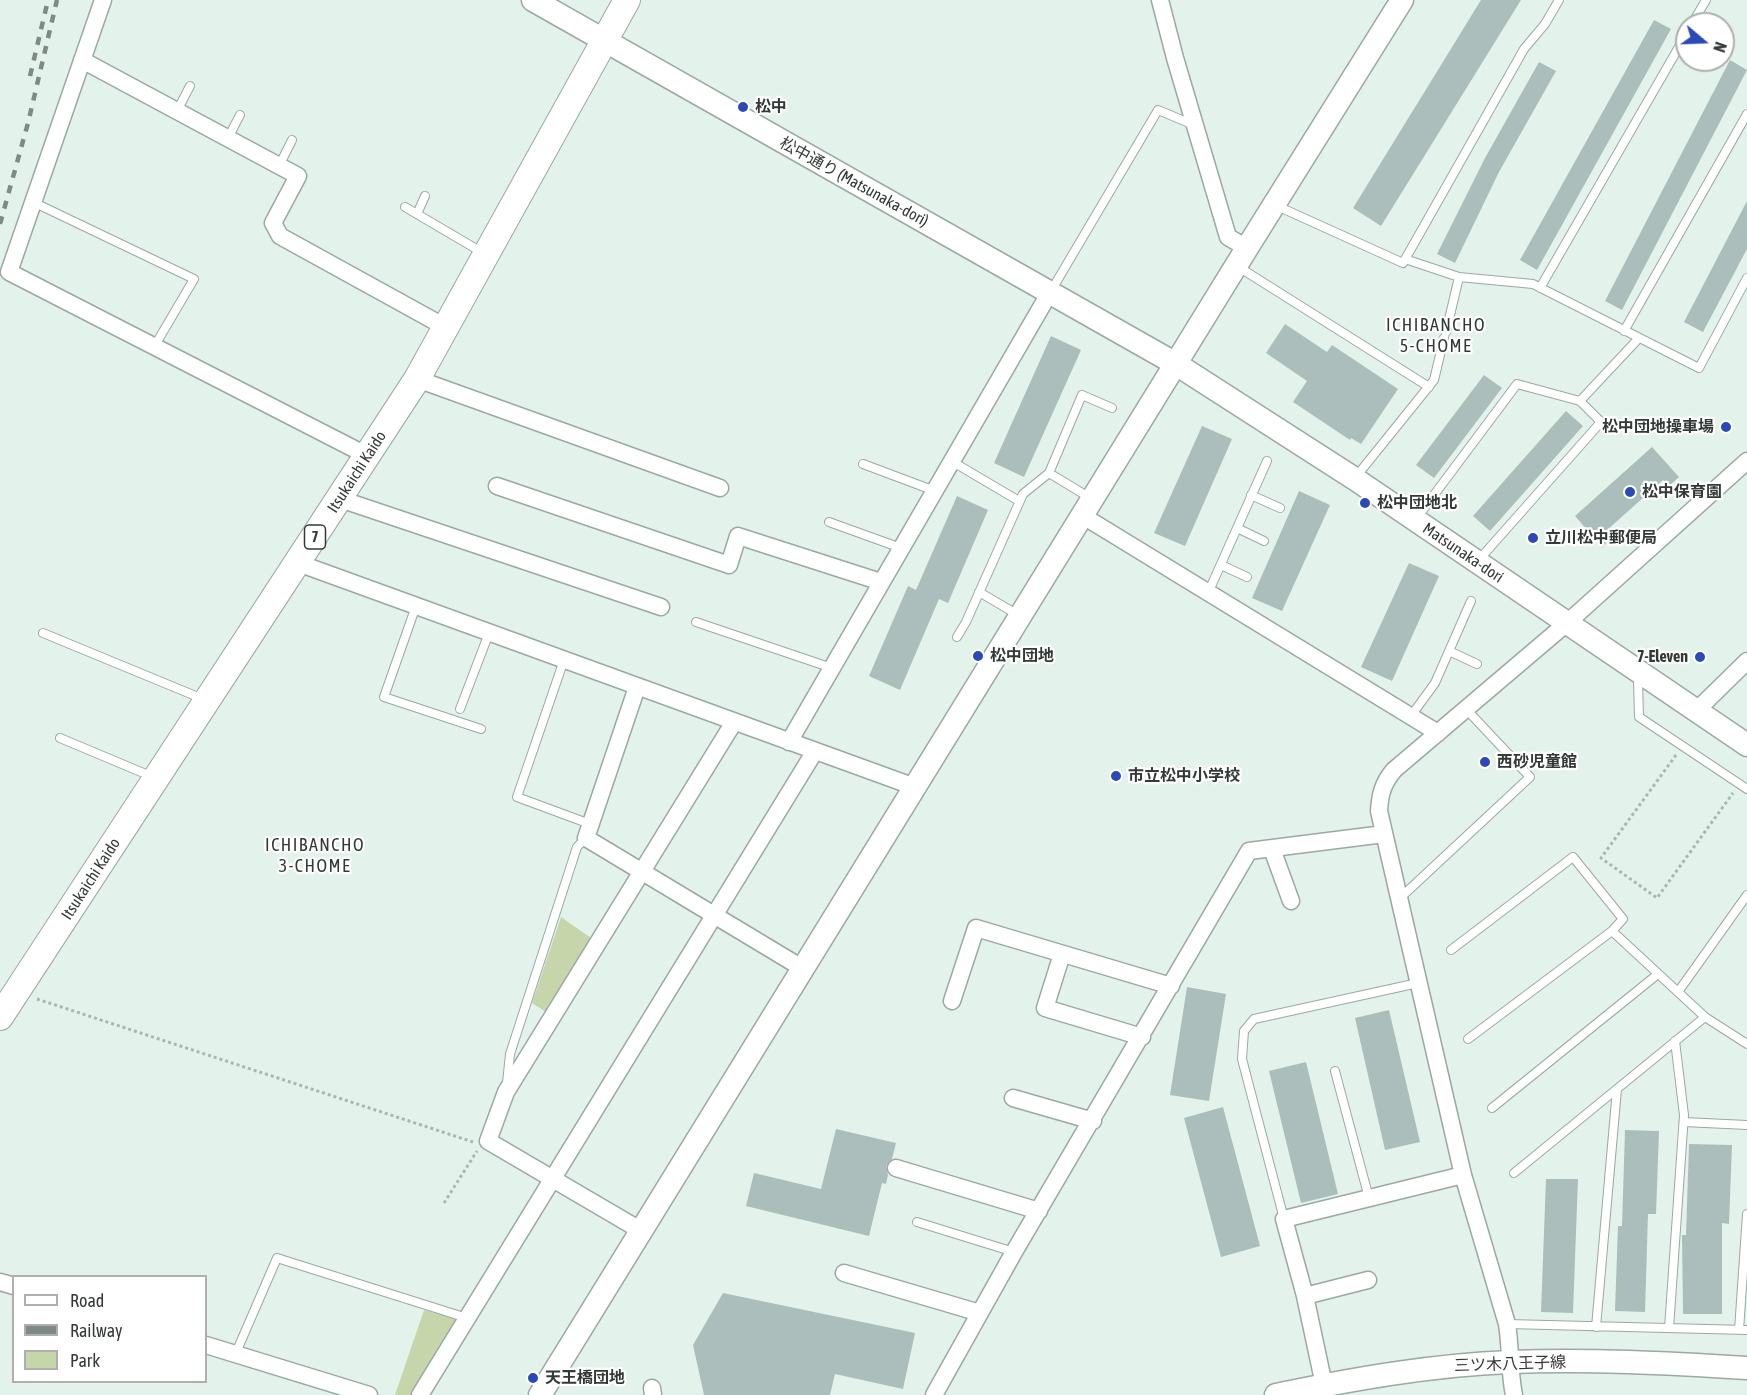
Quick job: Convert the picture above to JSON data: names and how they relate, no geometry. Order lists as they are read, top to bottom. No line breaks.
{"streets":{"main road":["Itsukaichi Kaido","7"],"street":["松中通り (Matsunaka-dori)","Matsunaka-dori","三ツ木八王子線"]},"crossings":[["松中通り (Matsunaka-dori)","Itsukaichi Kaido"],["松中通り (Matsunaka-dori)","Matsunaka-dori"]],"districts":["ICHIBANCHO 5-CHOME","ICHIBANCHO 3-CHOME"],"places":["松中","松中団地操車場","松中保育園","松中団地北","立川松中郵便局","松中団地","7-Eleven","西砂児童館","市立松中小学校","天王橋団地"],"legend":["Road","Railway","Park"],"north":"right"}
